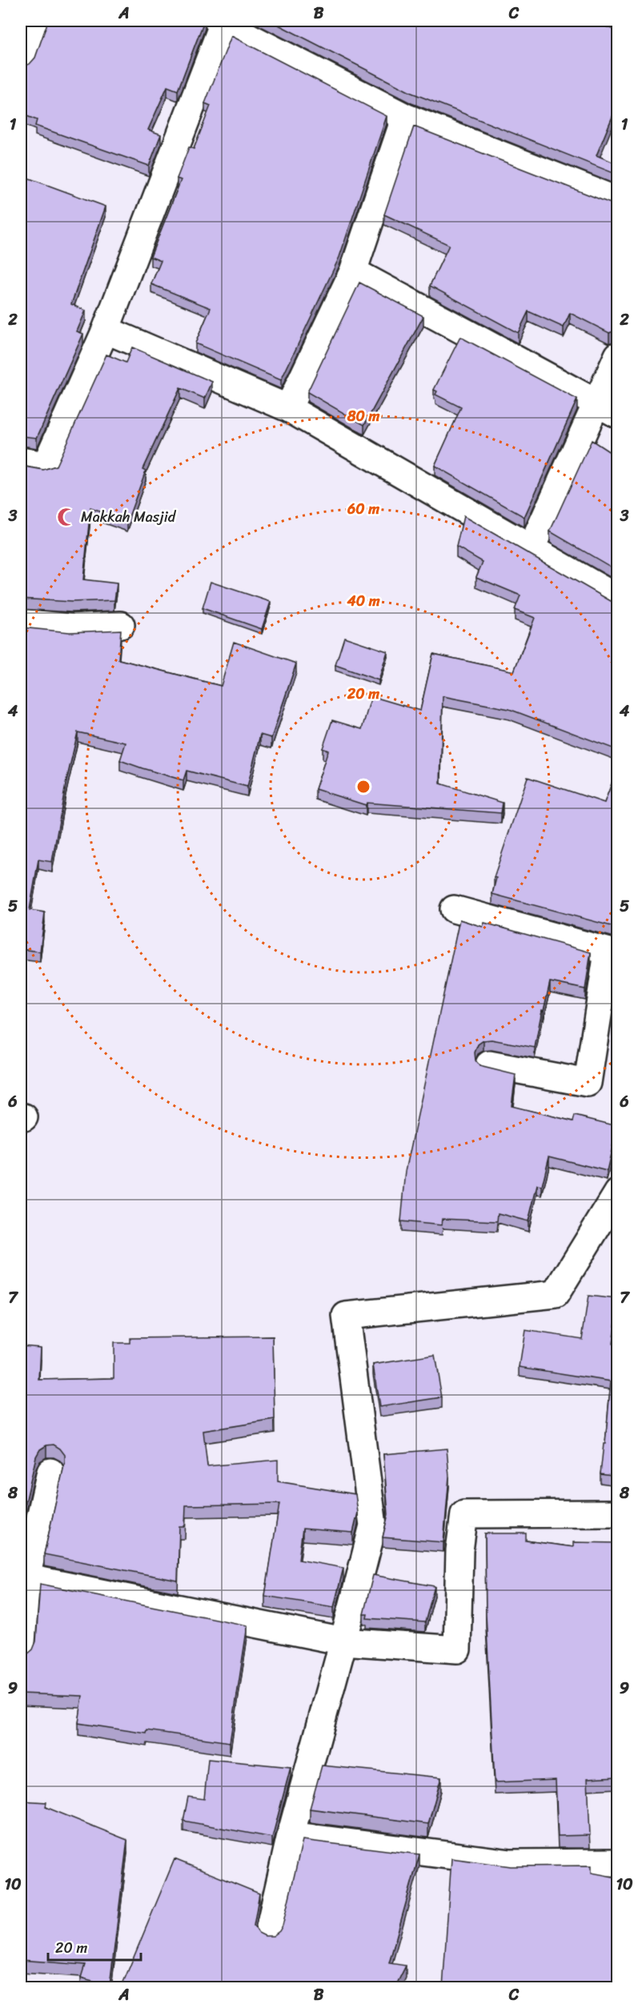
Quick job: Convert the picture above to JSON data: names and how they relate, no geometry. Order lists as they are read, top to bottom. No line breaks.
{"places":{"mosque":["Makkah Masjid"]},"scale_bar":"20 m","grid":{"columns":["A","B","C"],"rows":["1","2","3","4","5","6","7","8","9","10"]},"rings":["80 m","60 m","40 m","20 m"]}
